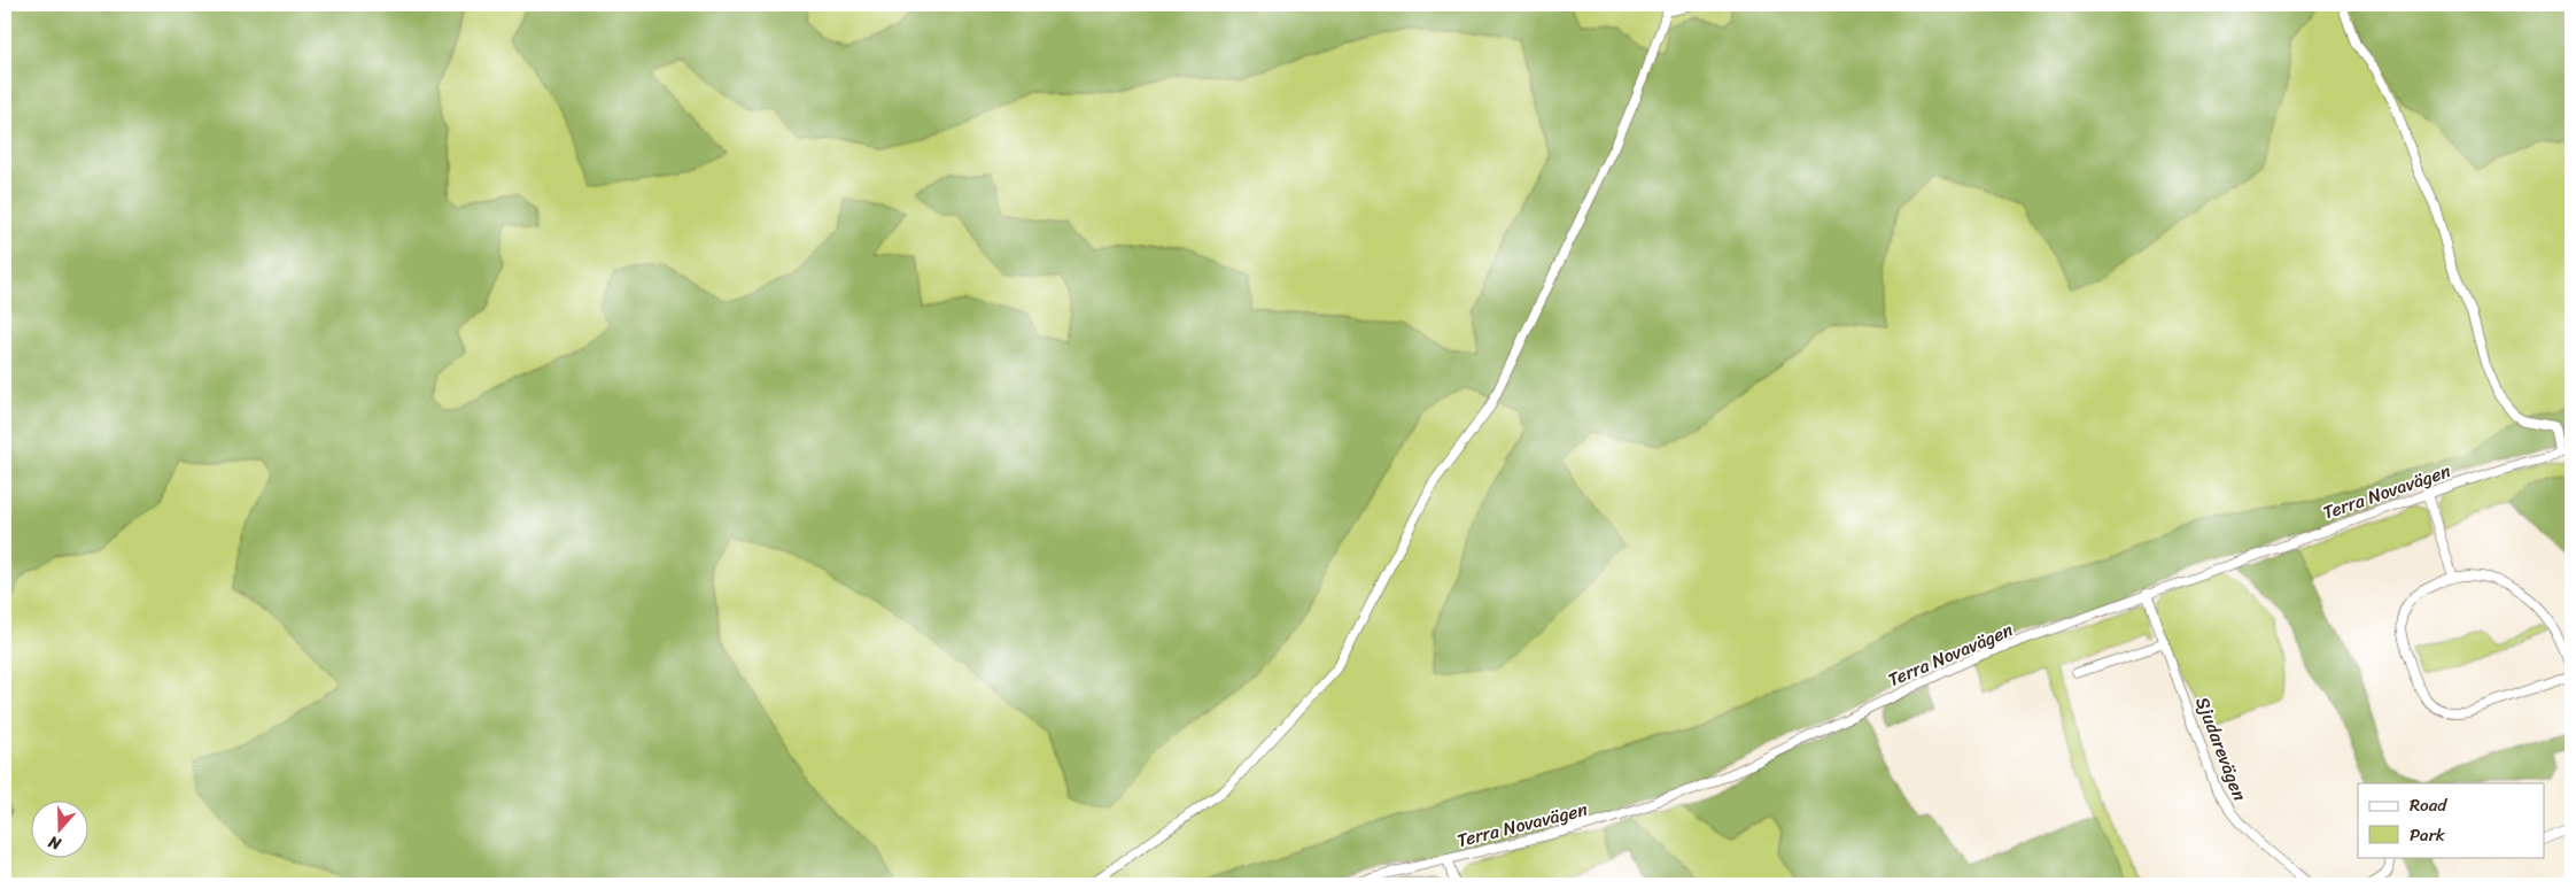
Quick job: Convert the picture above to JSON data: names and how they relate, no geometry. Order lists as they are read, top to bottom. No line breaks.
{"streets":{"street":["Terra Novavägen","Sjudarevägen"]},"crossings":[["Terra Novavägen","Sjudarevägen"]],"legend":["Road","Park"],"north":"bottom"}
